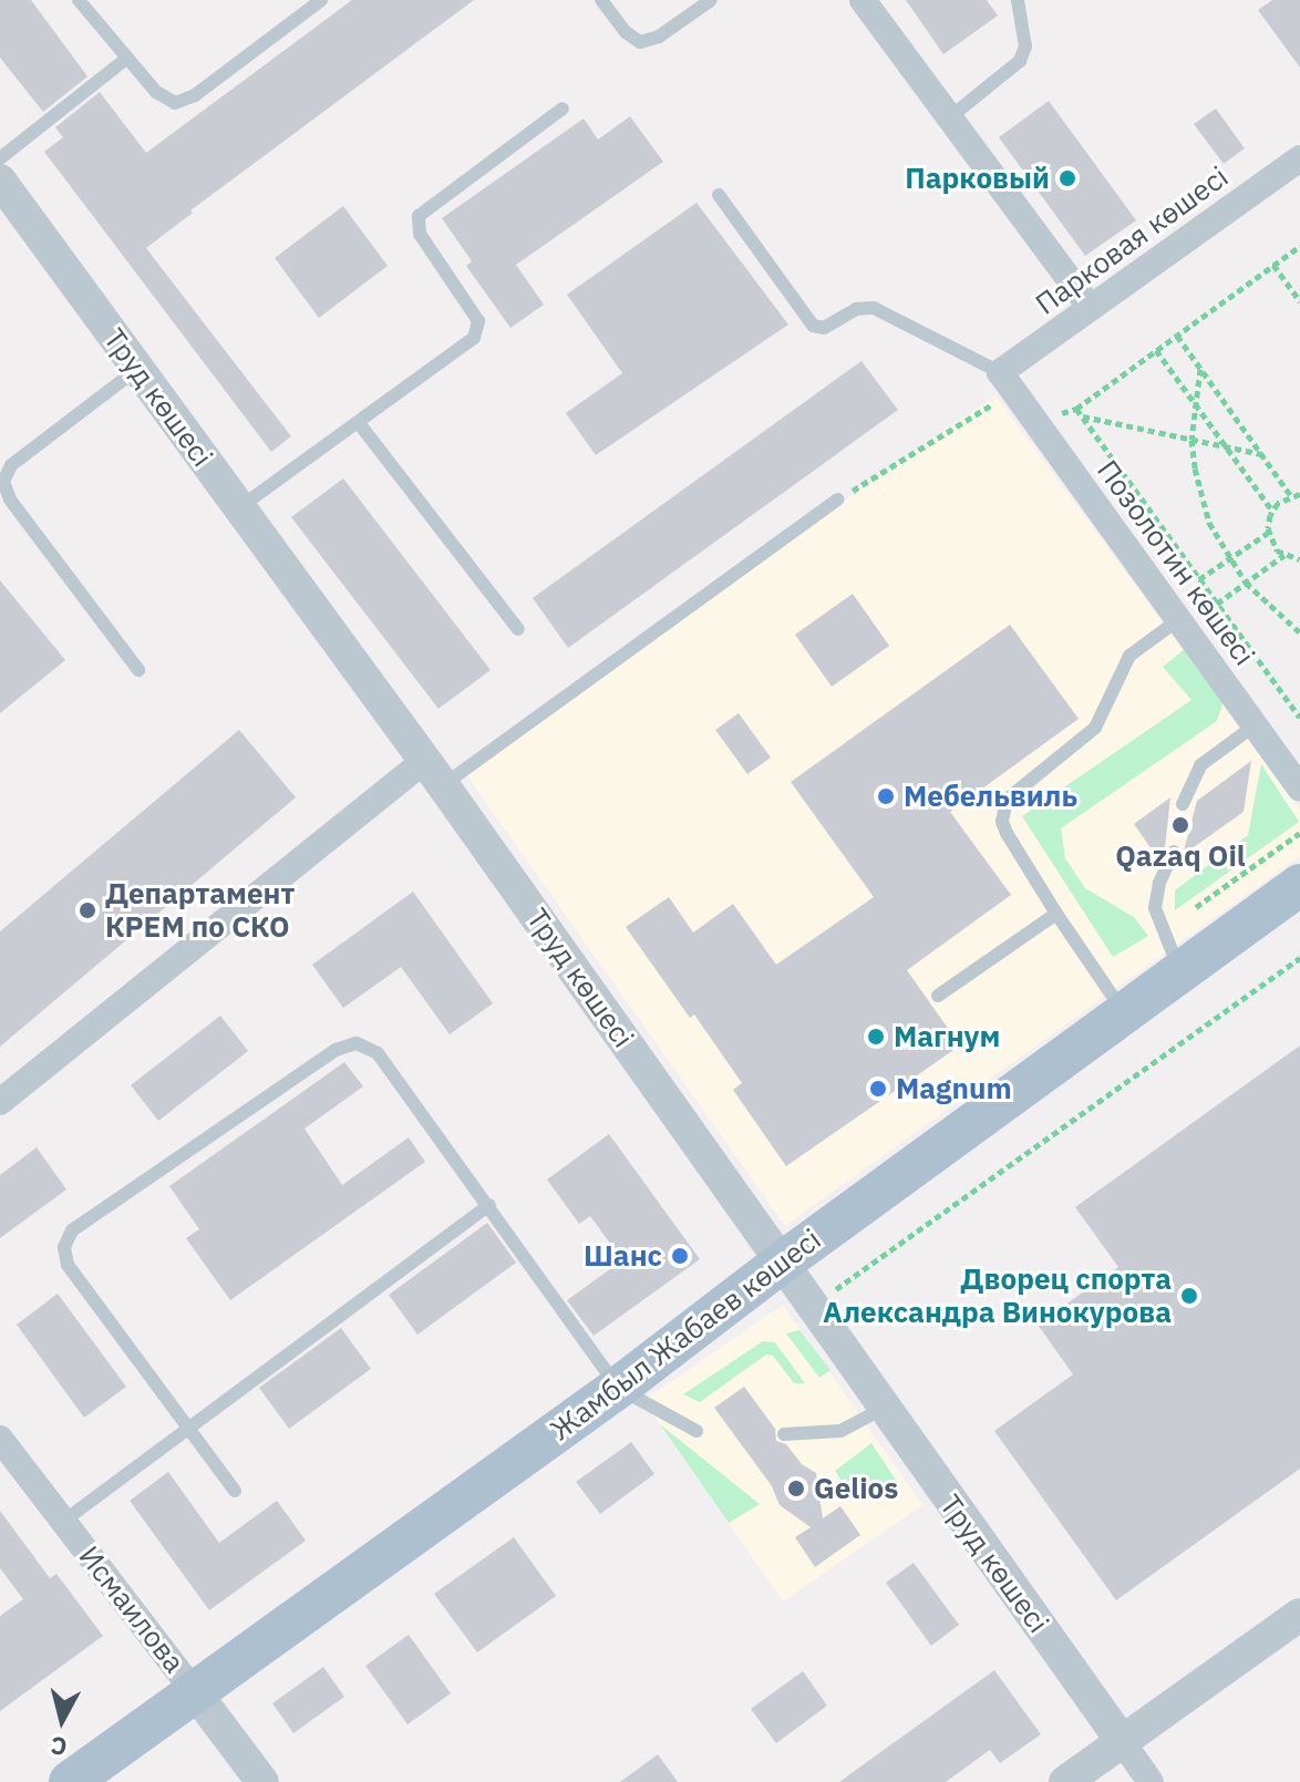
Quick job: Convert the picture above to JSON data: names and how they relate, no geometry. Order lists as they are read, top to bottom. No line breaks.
{"streets":{"main road":["Жамбыл Жабаев көшесі"],"street":["Парковая көшесі","Труд көшесі","Позолотин көшесі","Исмаилова"]},"crossings":[["Парковая көшесі","Позолотин көшесі"],["Труд көшесі","Жамбыл Жабаев көшесі"],["Жамбыл Жабаев көшесі","Исмаилова"]],"places":["Парковый","Мебельвиль","Qazaq Oil","Департамент КРЕМ по СКО","Магнум","Magnum","Шанс","Дворец спорта Александра Винокурова","Gelios"],"north":"bottom"}
